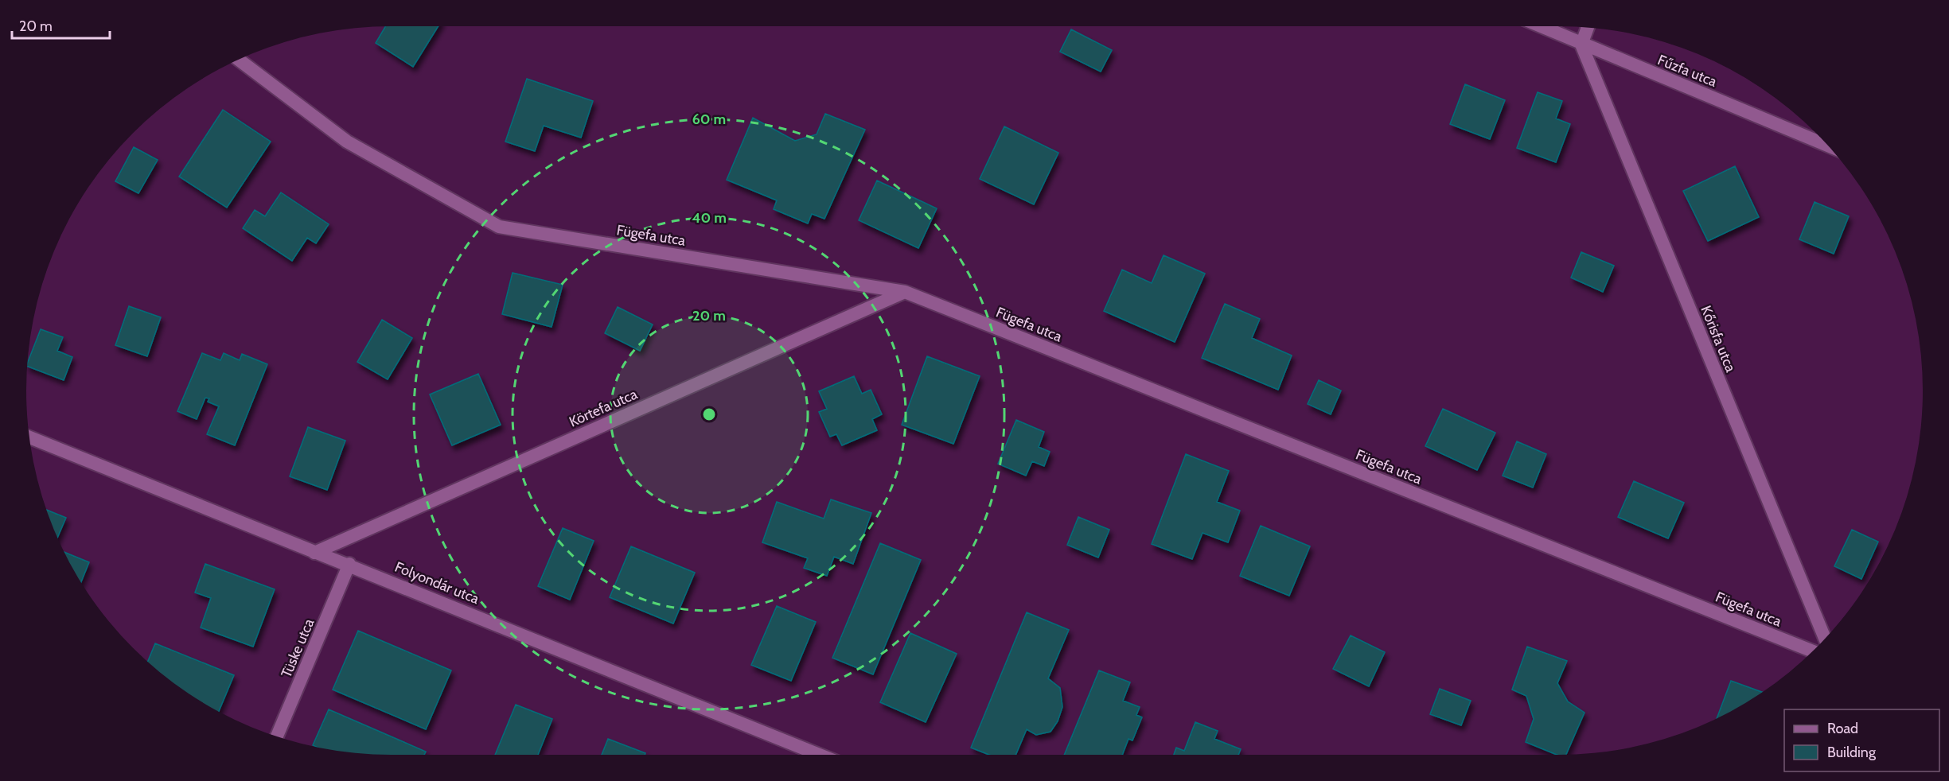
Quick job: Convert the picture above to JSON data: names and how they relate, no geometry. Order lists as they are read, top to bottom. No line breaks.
{"streets":{"street":["Fűzfa utca","Fügefa utca","Kőrisfa utca","Körtefa utca","Folyondár utca","Tüske utca"]},"crossings":[["Fűzfa utca","Kőrisfa utca"],["Fügefa utca","Körtefa utca"],["Körtefa utca","Folyondár utca"],["Folyondár utca","Tüske utca"]],"legend":["Road","Building"],"scale_bar":"20 m","rings":["60 m","40 m","20 m"]}
